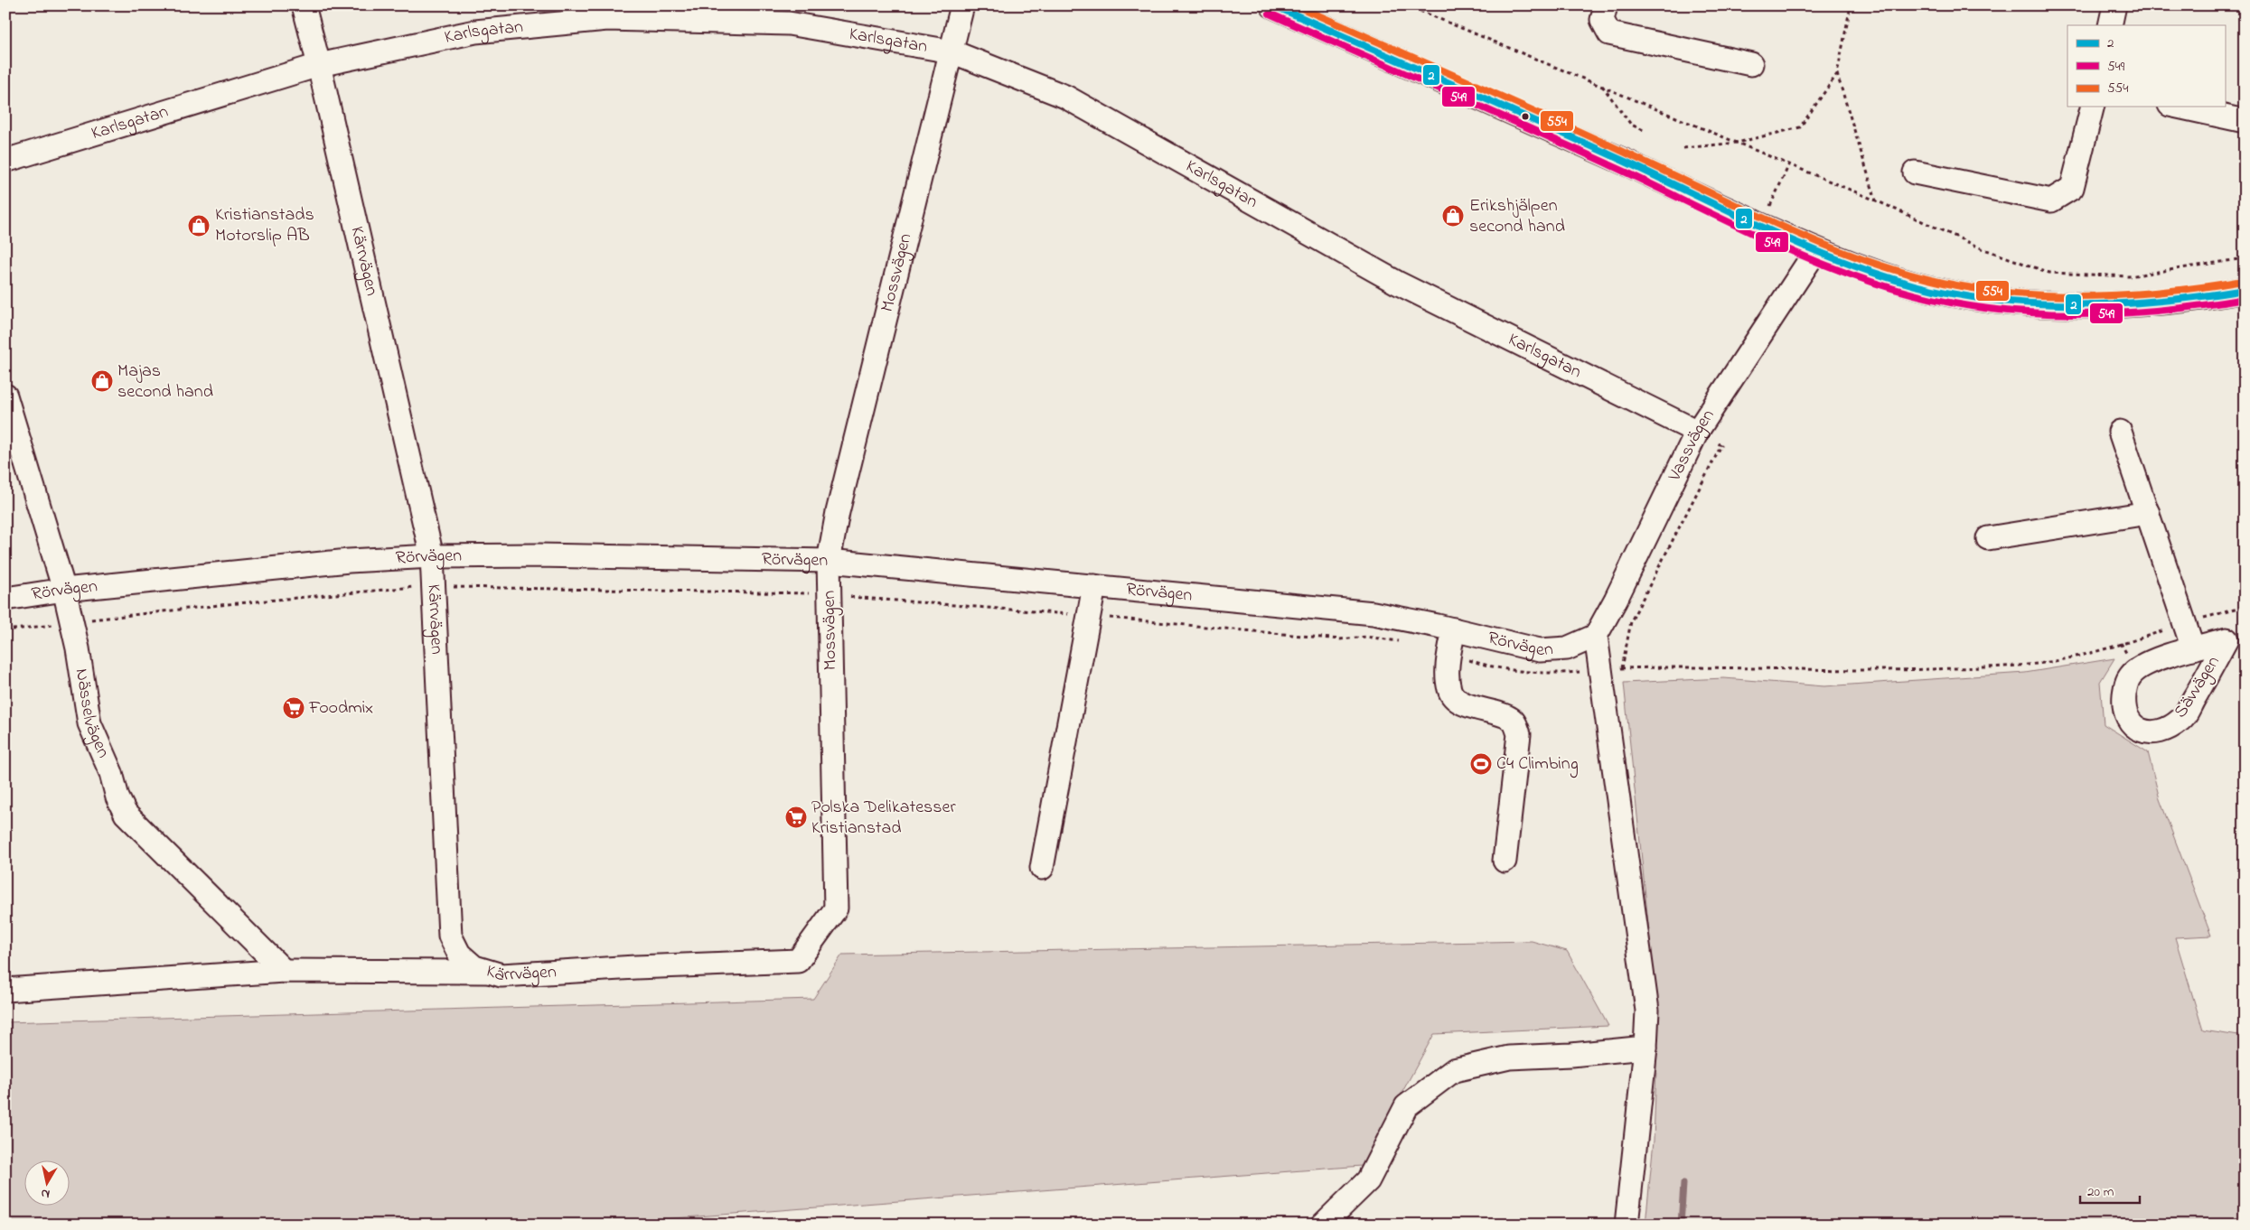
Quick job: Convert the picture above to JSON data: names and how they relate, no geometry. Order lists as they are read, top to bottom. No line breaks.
{"streets":{"street":["Karlsgatan","Kärrvägen","Mossvägen","Vassvägen","Rörvägen","Sävvägen","Nässelvägen"]},"crossings":[["Karlsgatan","Kärrvägen"],["Karlsgatan","Mossvägen"],["Karlsgatan","Vassvägen"],["Kärrvägen","Mossvägen"],["Kärrvägen","Rörvägen"],["Mossvägen","Rörvägen"],["Vassvägen","Rörvägen"],["Rörvägen","Nässelvägen"]],"places":{"shop":["Erikshjälpen second hand","Kristianstads Motorslip AB","Majas second hand"],"supermarket":["Foodmix","Polska Delikatesser Kristianstad"],"sports":["C4 Climbing"]},"lines":["transit line 2","transit line 554","transit line 549"],"legend":["2","549","554"],"scale_bar":"20 m","north":"bottom"}
